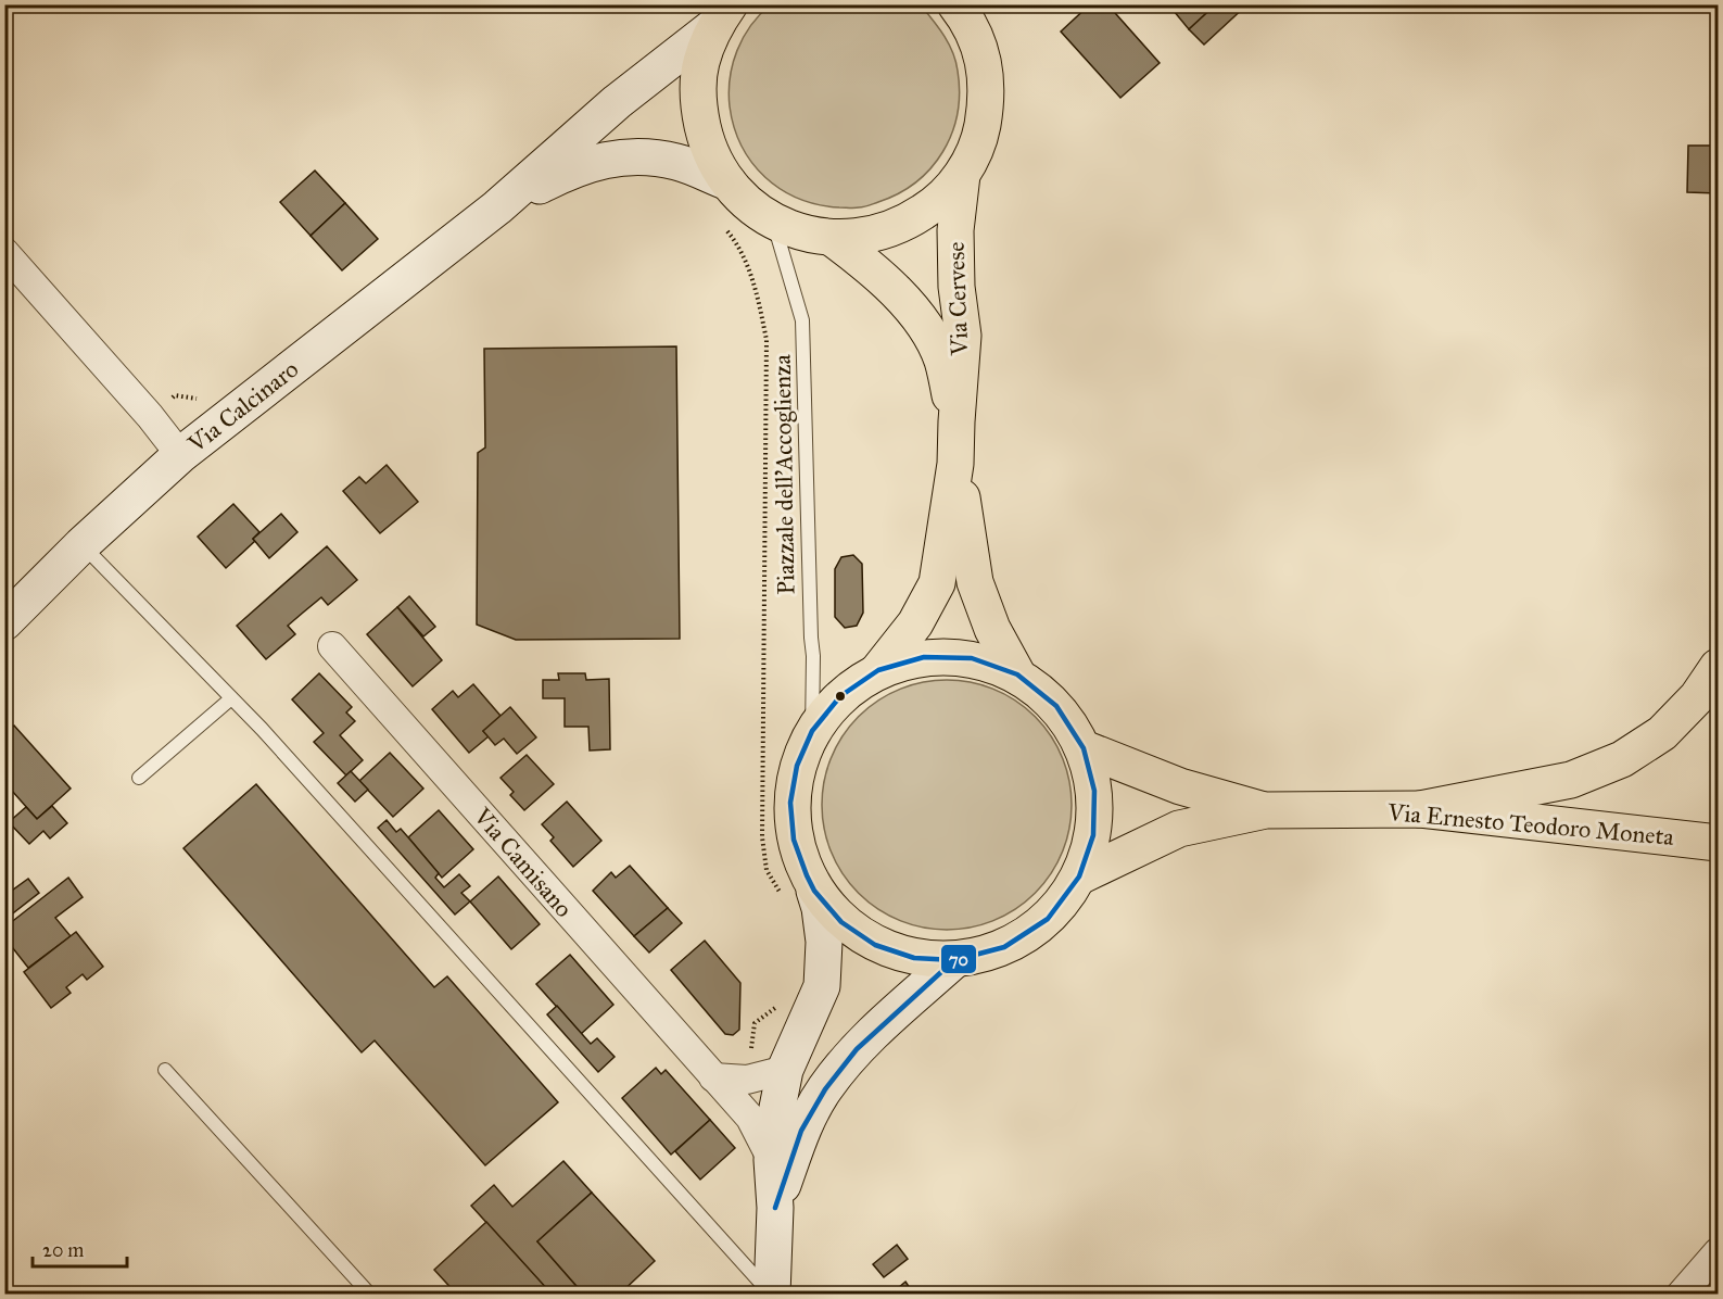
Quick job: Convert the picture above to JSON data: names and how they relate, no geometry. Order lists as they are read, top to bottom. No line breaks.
{"streets":{"main road":["Via Cervese","Via Calcinaro","Via Ernesto Teodoro Moneta"],"street":["Via Camisano"],"lane":["Piazzale dell'Accoglienza"]},"lines":["transit line 70"],"scale_bar":"20 m"}
